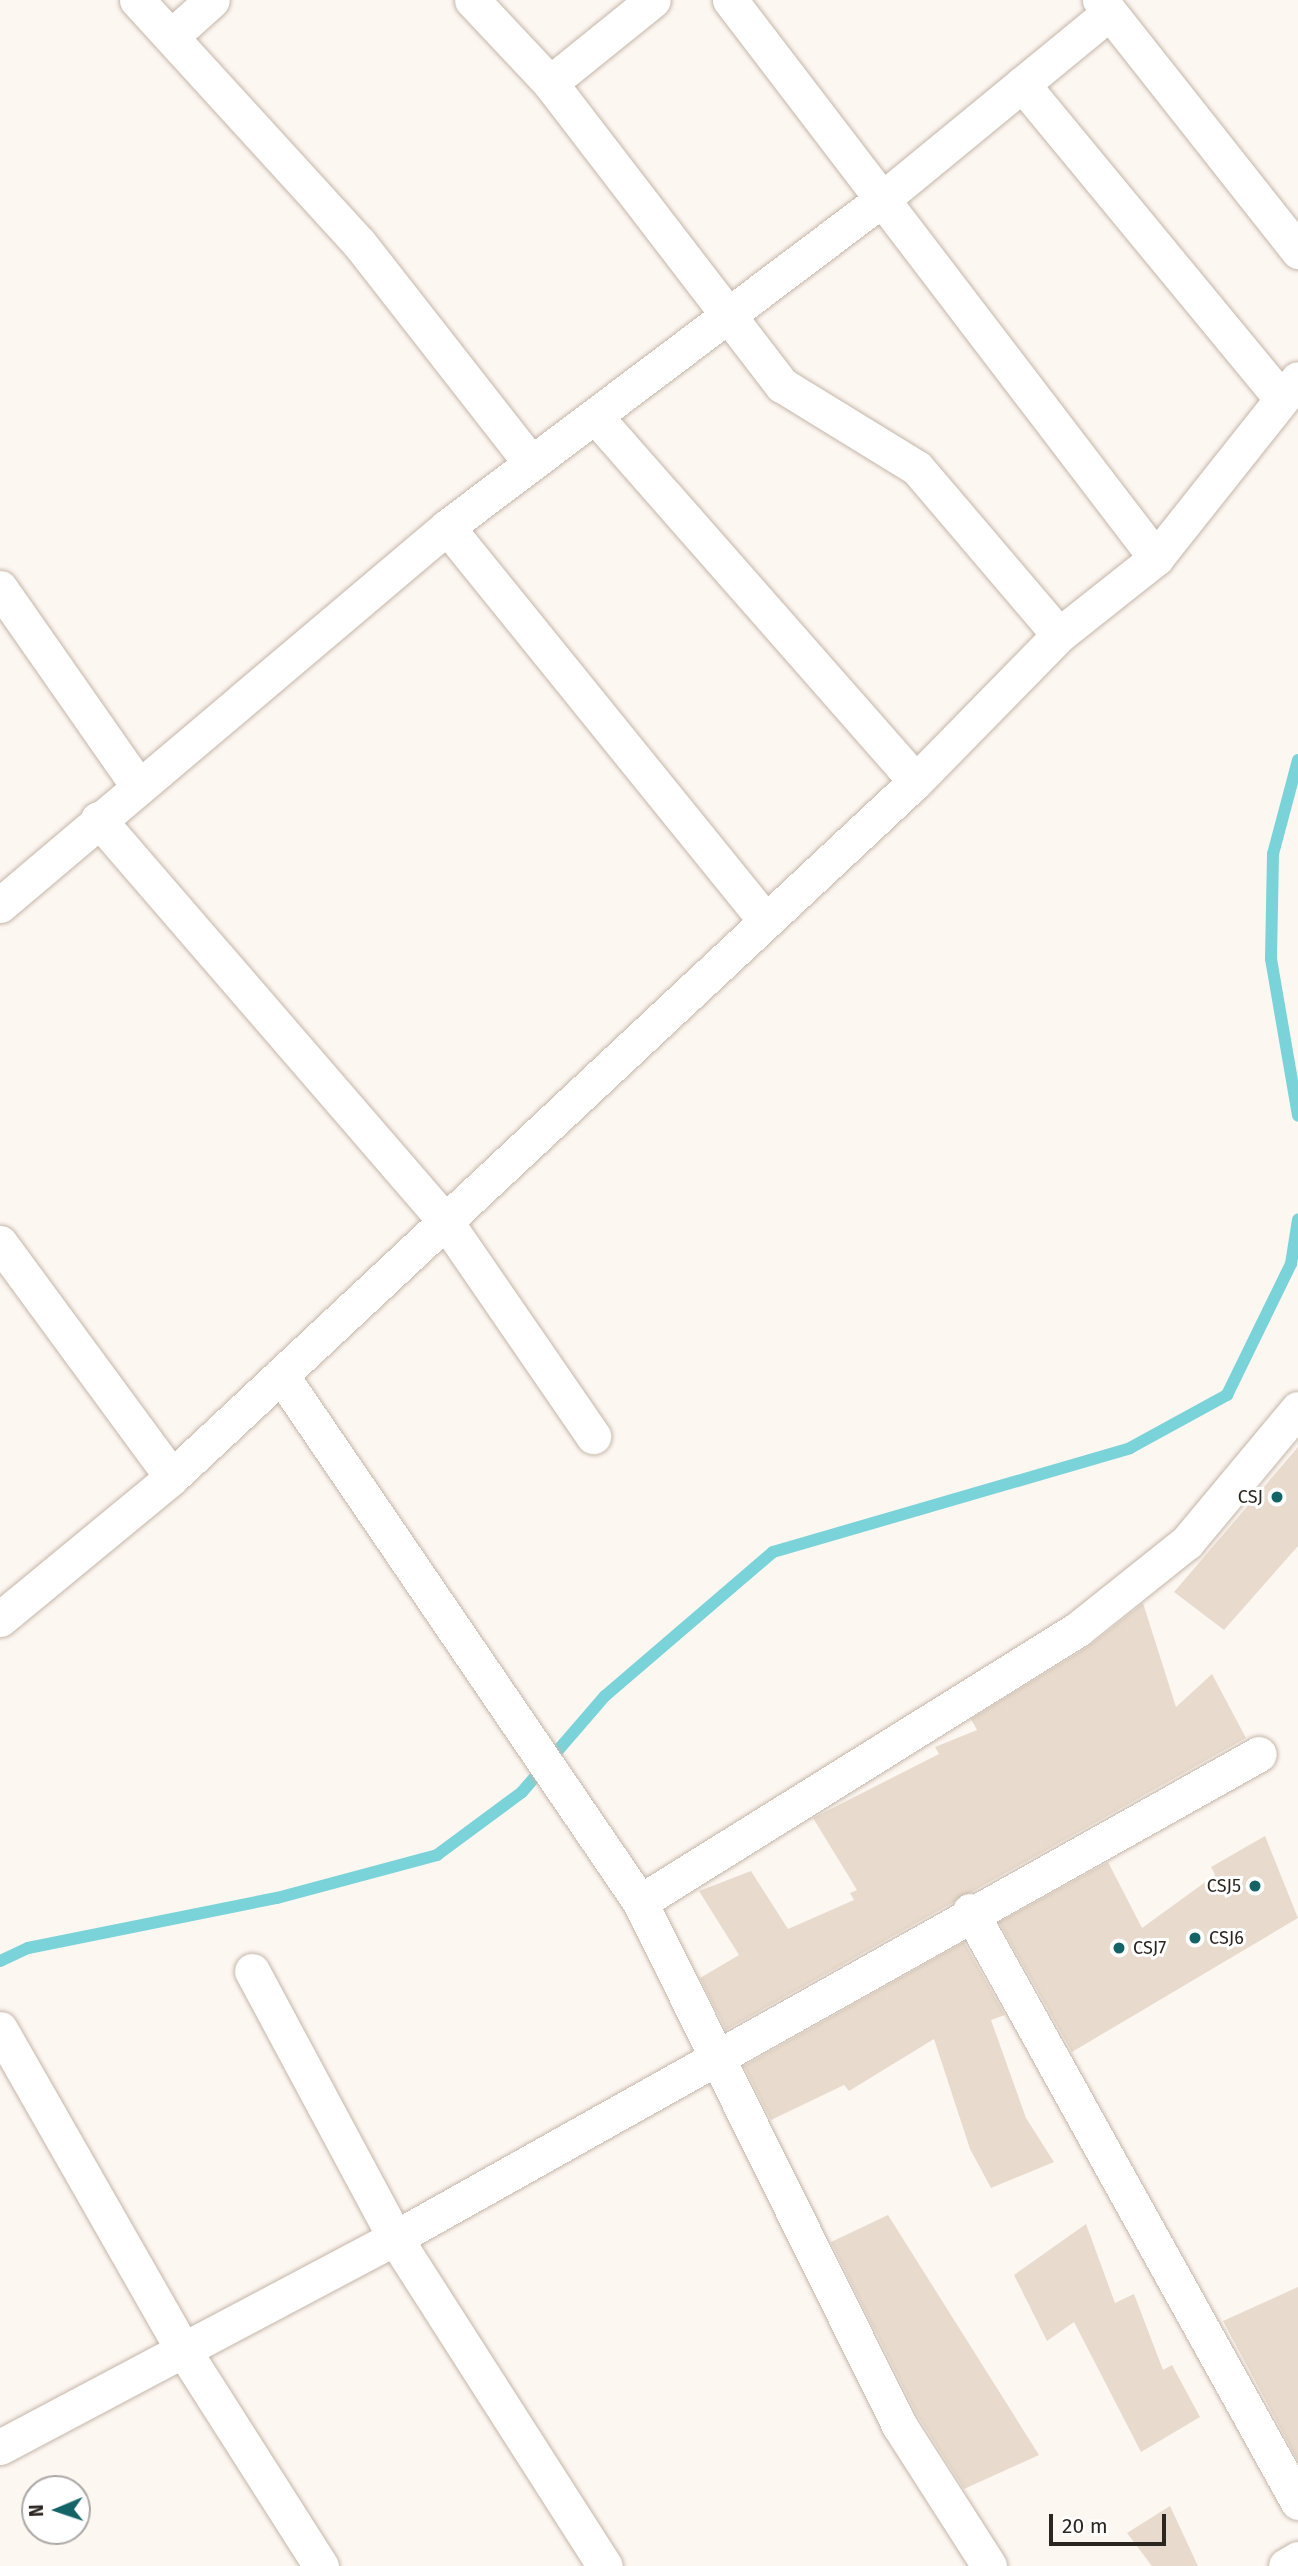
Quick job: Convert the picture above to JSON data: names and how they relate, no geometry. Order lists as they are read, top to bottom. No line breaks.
{"places":["CSJ","CSJ5","CSJ6","CSJ7"],"scale_bar":"20 m","north":"left"}
